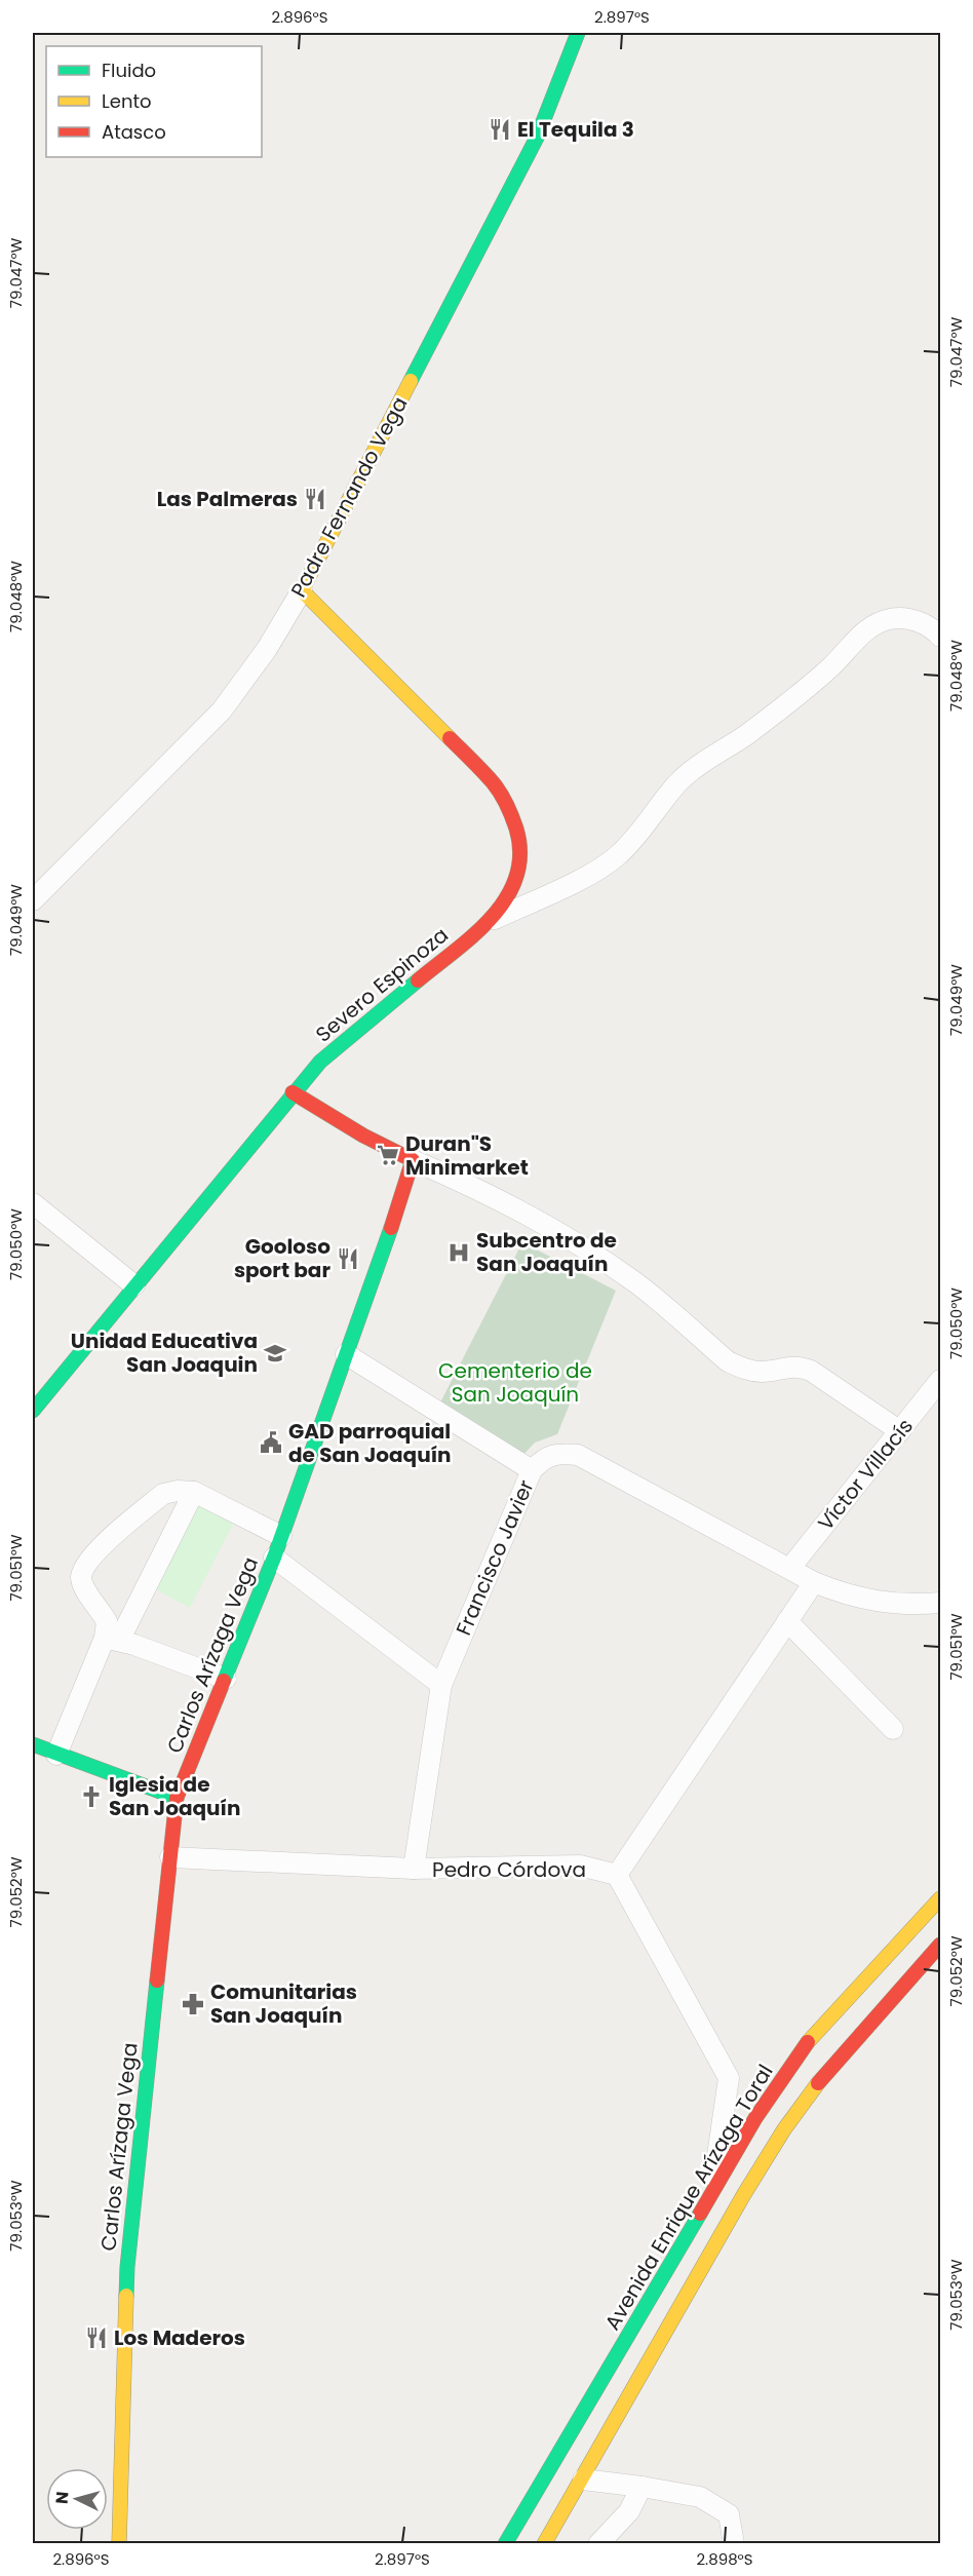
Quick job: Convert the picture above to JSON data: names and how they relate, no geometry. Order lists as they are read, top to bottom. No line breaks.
{"streets":{"street":["Padre Fernando Vega","Severo Espinoza","Víctor Villacís","Francisco Javier","Carlos Arízaga Vega","Pedro Córdova","Avenida Enrique Arízaga Toral"]},"crossings":[["Padre Fernando Vega","Severo Espinoza"],["Víctor Villacís","Francisco Javier"],["Francisco Javier","Pedro Córdova"],["Carlos Arízaga Vega","Pedro Córdova"]],"parks":["Cementerio de San Joaquín"],"places":{"restaurant":["El Tequila 3","Las Palmeras","Gooloso sport bar","Los Maderos"],"supermarket":["Duran\"S Minimarket"],"hospital":["Subcentro de San Joaquín"],"school or university":["Unidad Educativa San Joaquin"],"public building":["GAD parroquial de San Joaquín"],"church":["Iglesia de San Joaquín"],"pharmacy":["Comunitarias San Joaquín"]},"legend":["Fluido","Lento","Atasco"],"north":"left","coordinates":["2.896°S","2.897°S","79.047°W","79.048°W","79.049°W","79.050°W","79.051°W","79.052°W","79.053°W","2.898°S"]}
